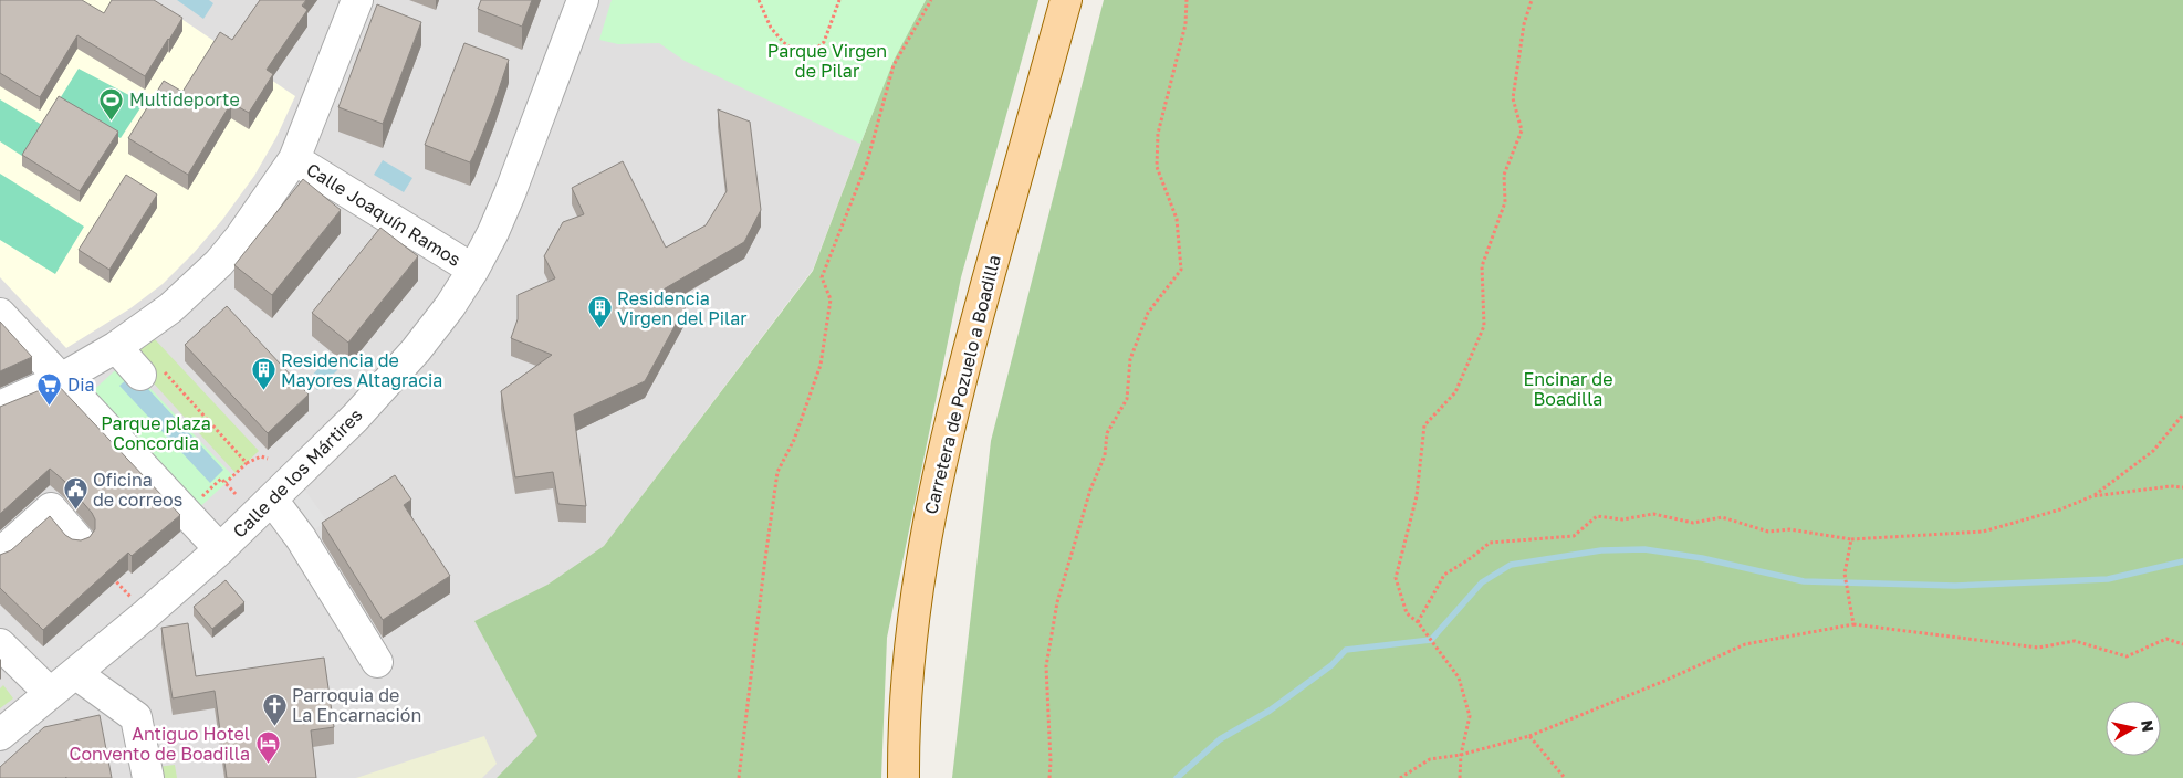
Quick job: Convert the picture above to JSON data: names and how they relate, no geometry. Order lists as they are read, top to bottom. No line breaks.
{"streets":{"main road":["Carretera de Pozuelo a Boadilla"],"street":["Calle Joaquín Ramos","Calle de los Mártires"]},"crossings":[["Calle Joaquín Ramos","Calle de los Mártires"]],"parks":["Parque Virgen de Pilar","Encinar de Boadilla","Parque plaza Concordia"],"places":{"sports":["Multideporte"],"building":["Residencia Virgen del Pilar","Residencia de Mayores Altagracia"],"supermarket":["Dia"],"public building":["Oficina de correos"],"church":["Parroquia de La Encarnación"],"hotel":["Antiguo Hotel Convento de Boadilla"]},"north":"right"}
